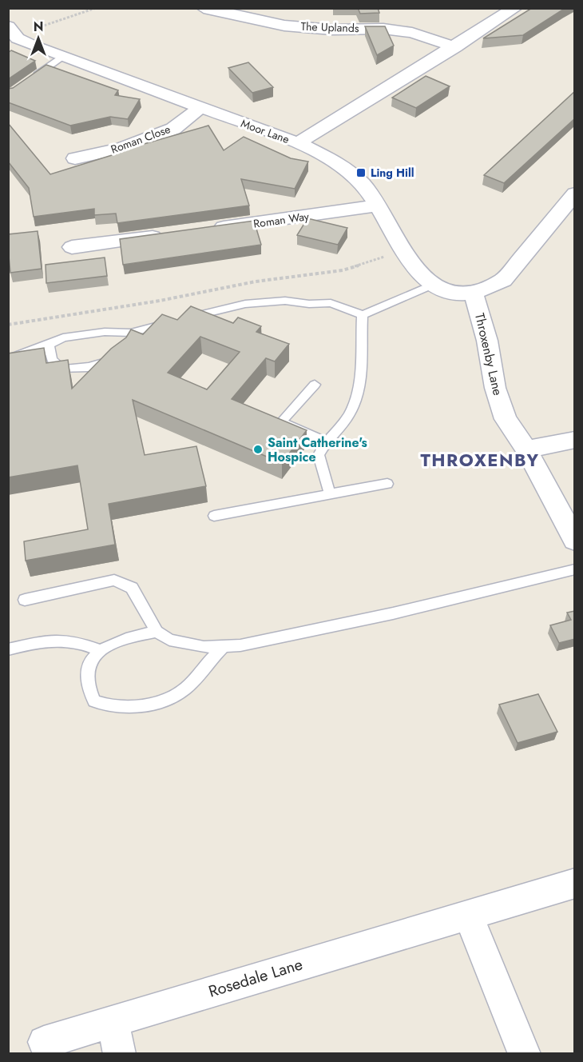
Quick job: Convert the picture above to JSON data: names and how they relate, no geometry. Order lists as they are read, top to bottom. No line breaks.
{"streets":{"street":["The Uplands","Moor Lane","Roman Close","Roman Way","Throxenby Lane","Rosedale Lane"]},"crossings":[["Moor Lane","Roman Close"],["Moor Lane","Roman Way"]],"districts":["THROXENBY"],"places":{"transit":["Ling Hill"],"other":["Saint Catherine's Hospice"]},"north":"top"}
